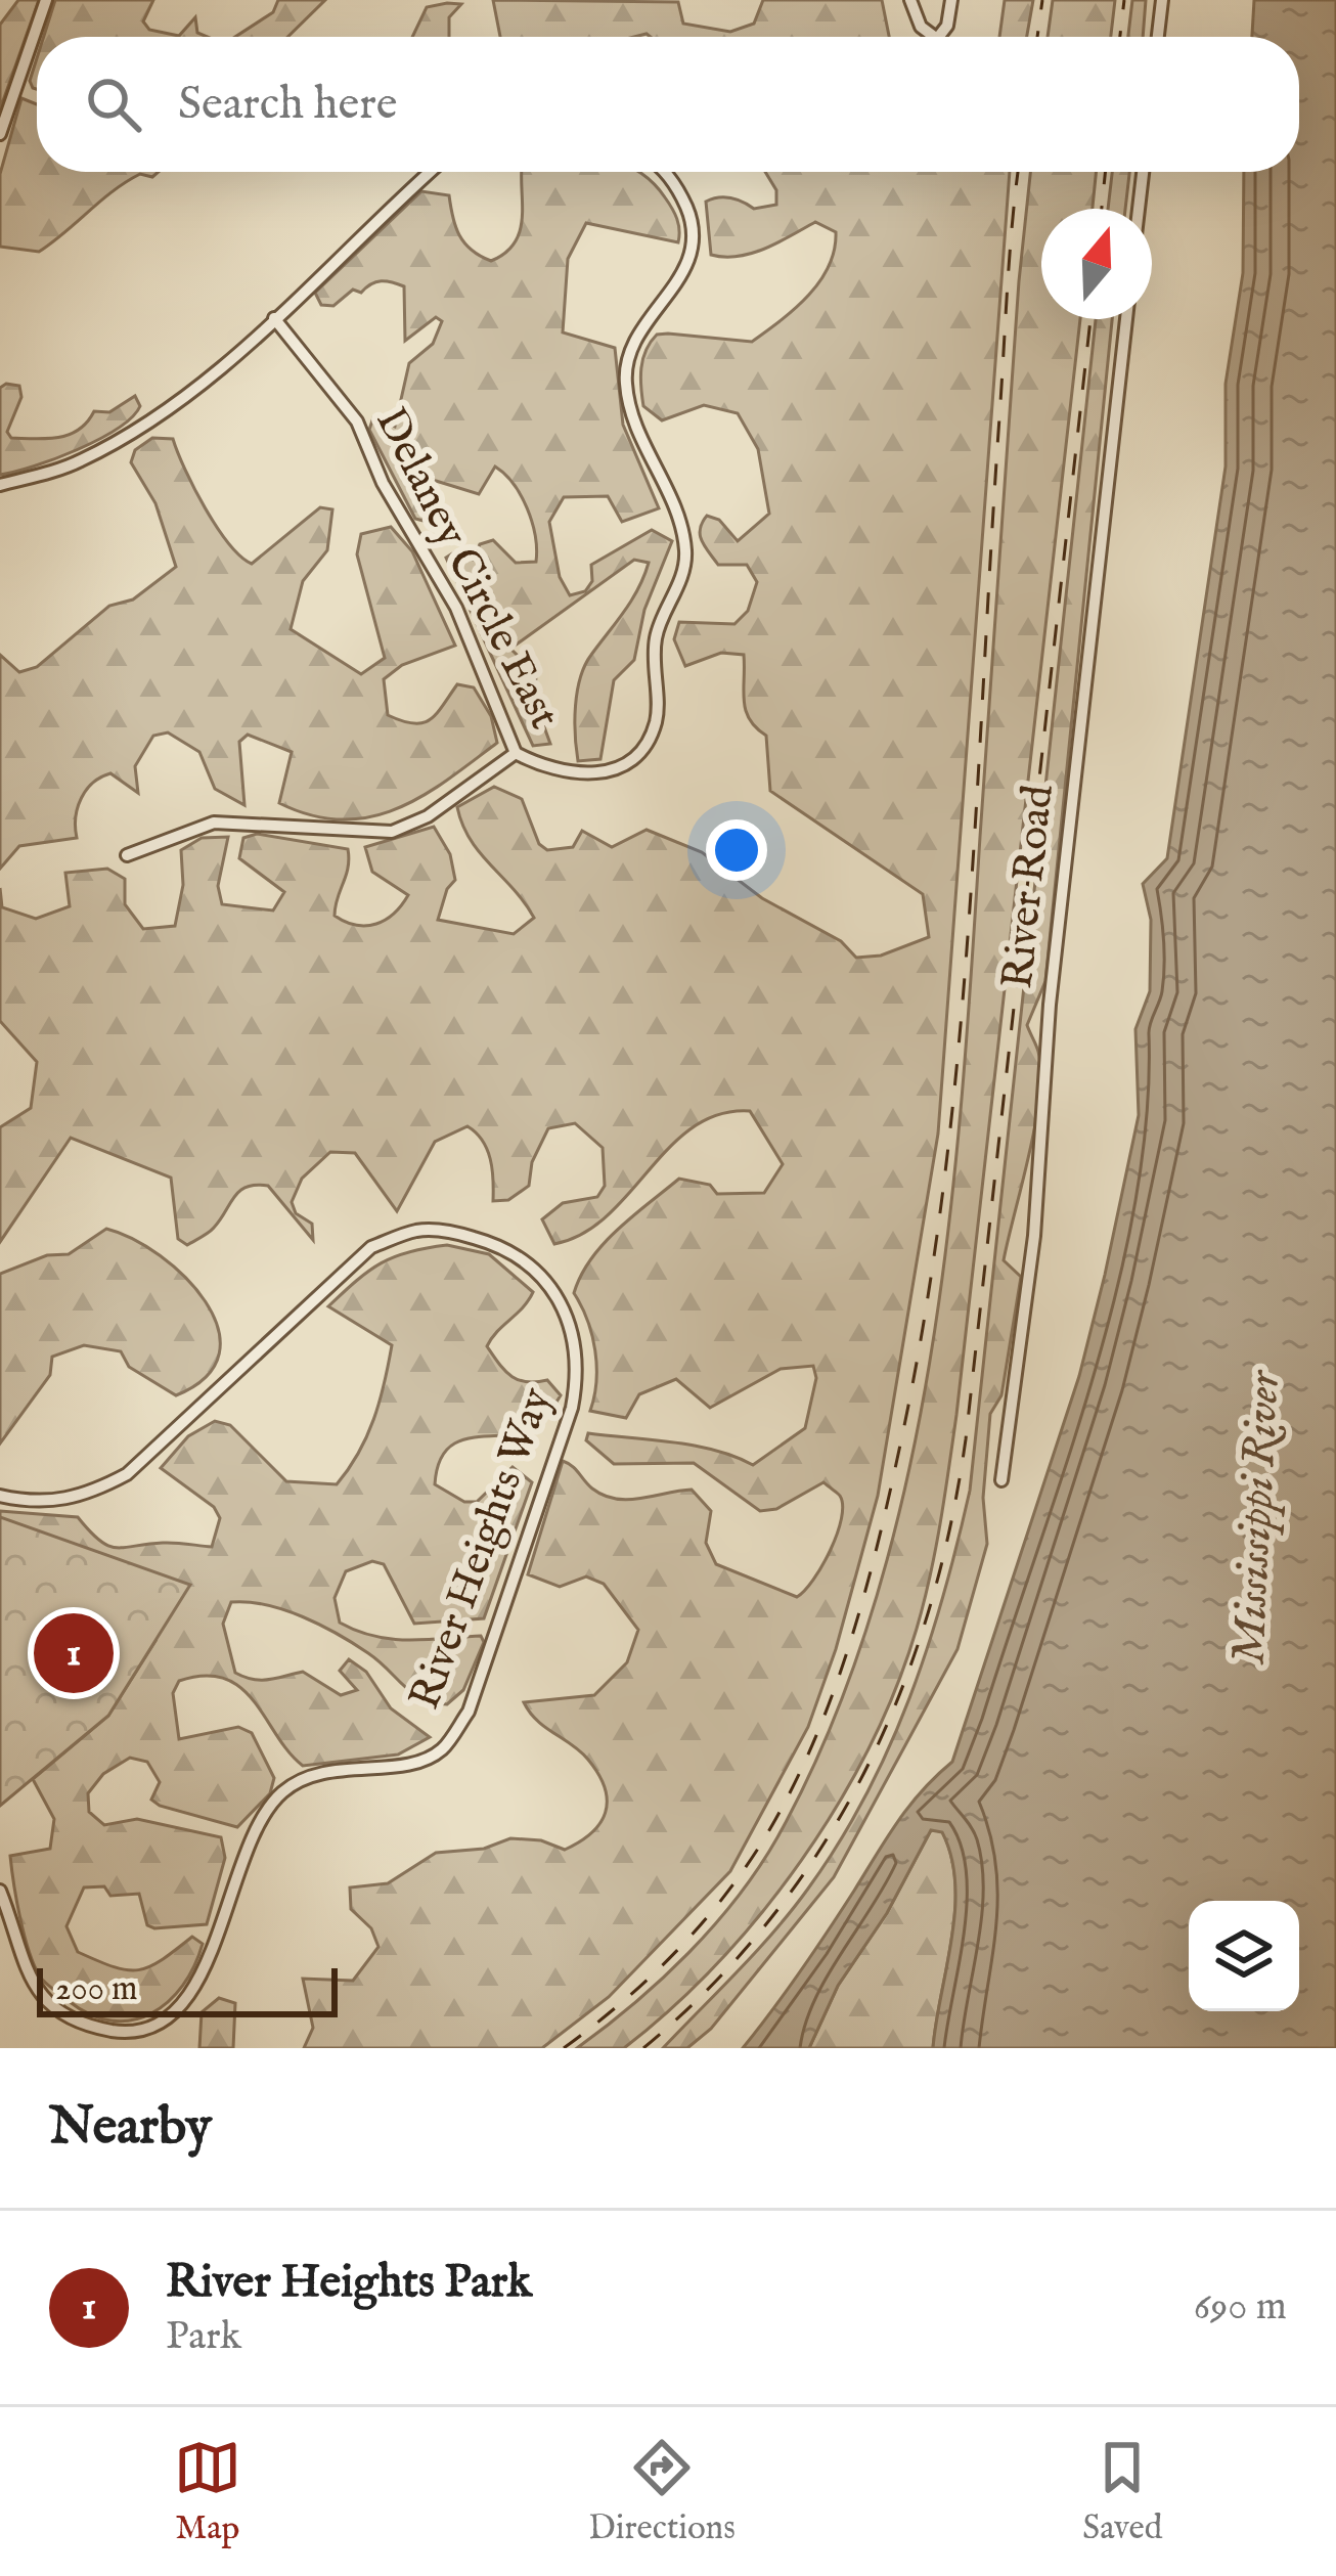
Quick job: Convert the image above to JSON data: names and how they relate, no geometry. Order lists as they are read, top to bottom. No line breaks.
{"streets":{"street":["Delaney Circle East","River Road","River Heights Way"]},"water":["Mississippi River"],"scale_bar":"200 m","north":"top","page":{"search":"Search here","pins":"1","scale":"200 m","heading":"Nearby","list":[{"mark":"1","name":"River Heights Park","note":"Park","value":"690 m"}],"nav":["Map","Directions","Saved"]}}
